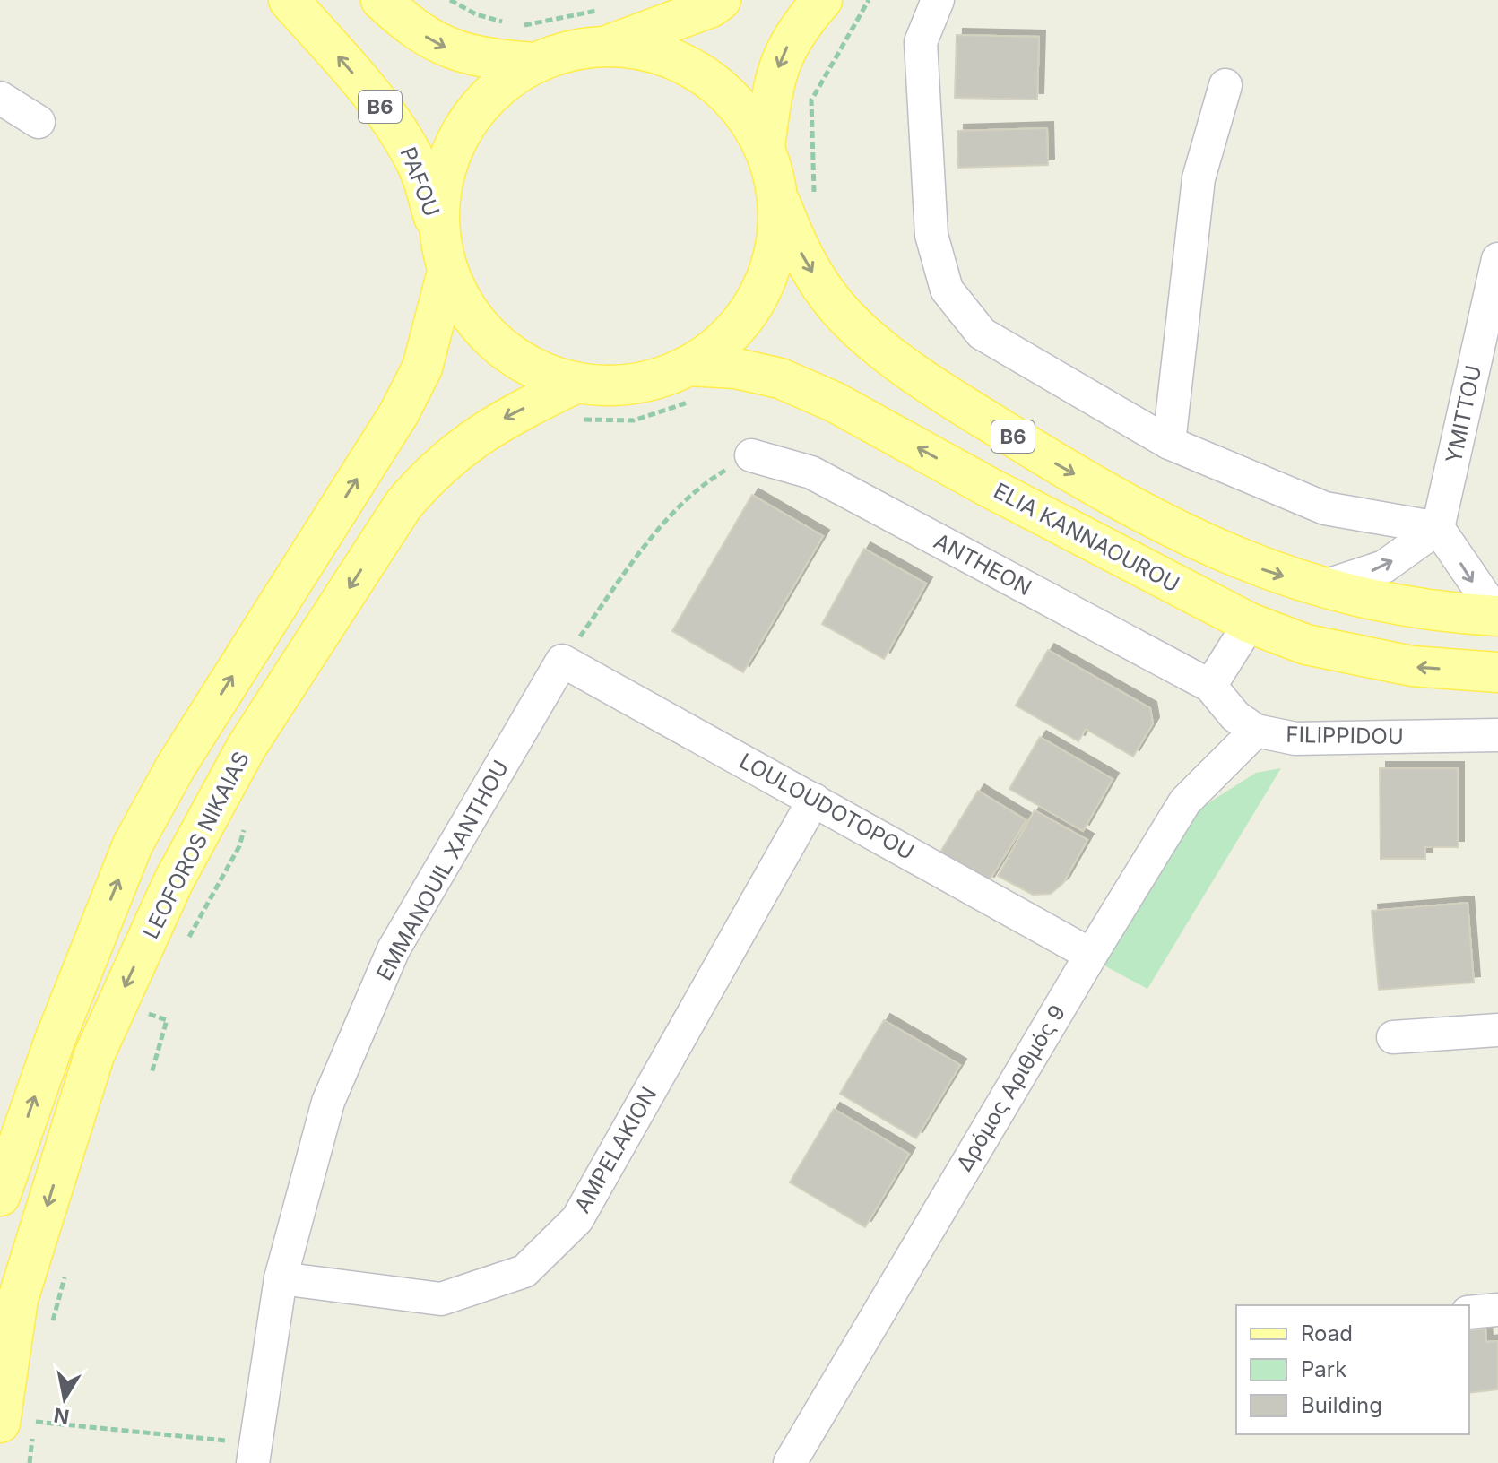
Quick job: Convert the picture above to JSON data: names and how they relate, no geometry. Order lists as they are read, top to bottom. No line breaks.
{"streets":{"main road":["B6","PAFOU","ELIA KANNAOUROU","LEOFOROS NIKAIAS"],"street":["YMITTOU","ANTHEON","FILIPPIDOU","LOULOUDOTOPOU","EMMANOUIL XANTHOU","Δρόμος Αριθμός 9","AMPELAKION"]},"crossings":[["B6","PAFOU"],["B6","ELIA KANNAOUROU"],["B6","LEOFOROS NIKAIAS"],["ANTHEON","FILIPPIDOU"],["FILIPPIDOU","Δρόμος Αριθμός 9"],["LOULOUDOTOPOU","EMMANOUIL XANTHOU"],["LOULOUDOTOPOU","Δρόμος Αριθμός 9"],["LOULOUDOTOPOU","AMPELAKION"],["EMMANOUIL XANTHOU","AMPELAKION"]],"legend":["Road","Park","Building"],"north":"bottom"}
